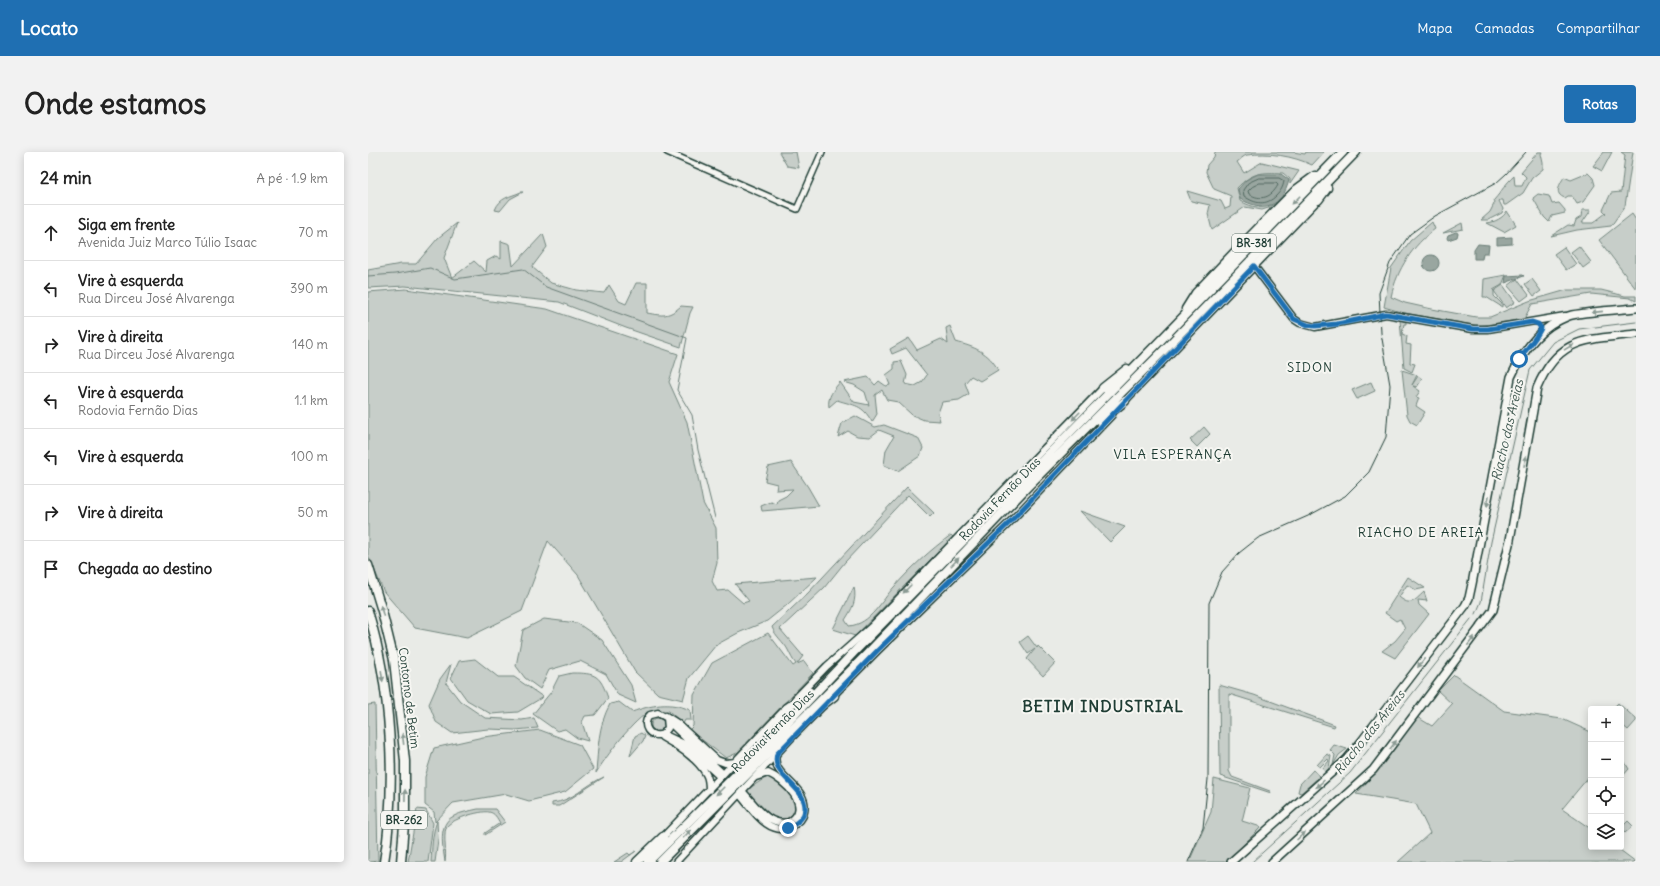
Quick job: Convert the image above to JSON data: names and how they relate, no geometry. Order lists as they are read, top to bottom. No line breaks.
{"streets":{"highway":["BR-381","Rodovia Fernão Dias","Contorno de Betim","BR-262"]},"crossings":[["BR-381","Rodovia Fernão Dias"]],"districts":["SIDON","VILA ESPERANÇA","RIACHO DE AREIA","BETIM INDUSTRIAL"],"water":["Riacho das Areias"],"page":{"header":"Locato","nav":["Mapa","Camadas","Compartilhar"],"buttons":"Rotas","title":"Onde estamos","heading":["24 min","A pé · 1.9 km"],"list":[["Siga em frente","Avenida Juiz Marco Túlio Isaac","70 m"],["Vire à esquerda","Rua Dirceu José Alvarenga","390 m"],["Vire à direita","Rua Dirceu José Alvarenga","140 m"],["Vire à esquerda","Rodovia Fernão Dias","1.1 km"],["Vire à esquerda","100 m"],["Vire à direita","50 m"],"Chegada ao destino"],"map_buttons":["+","−"]}}
